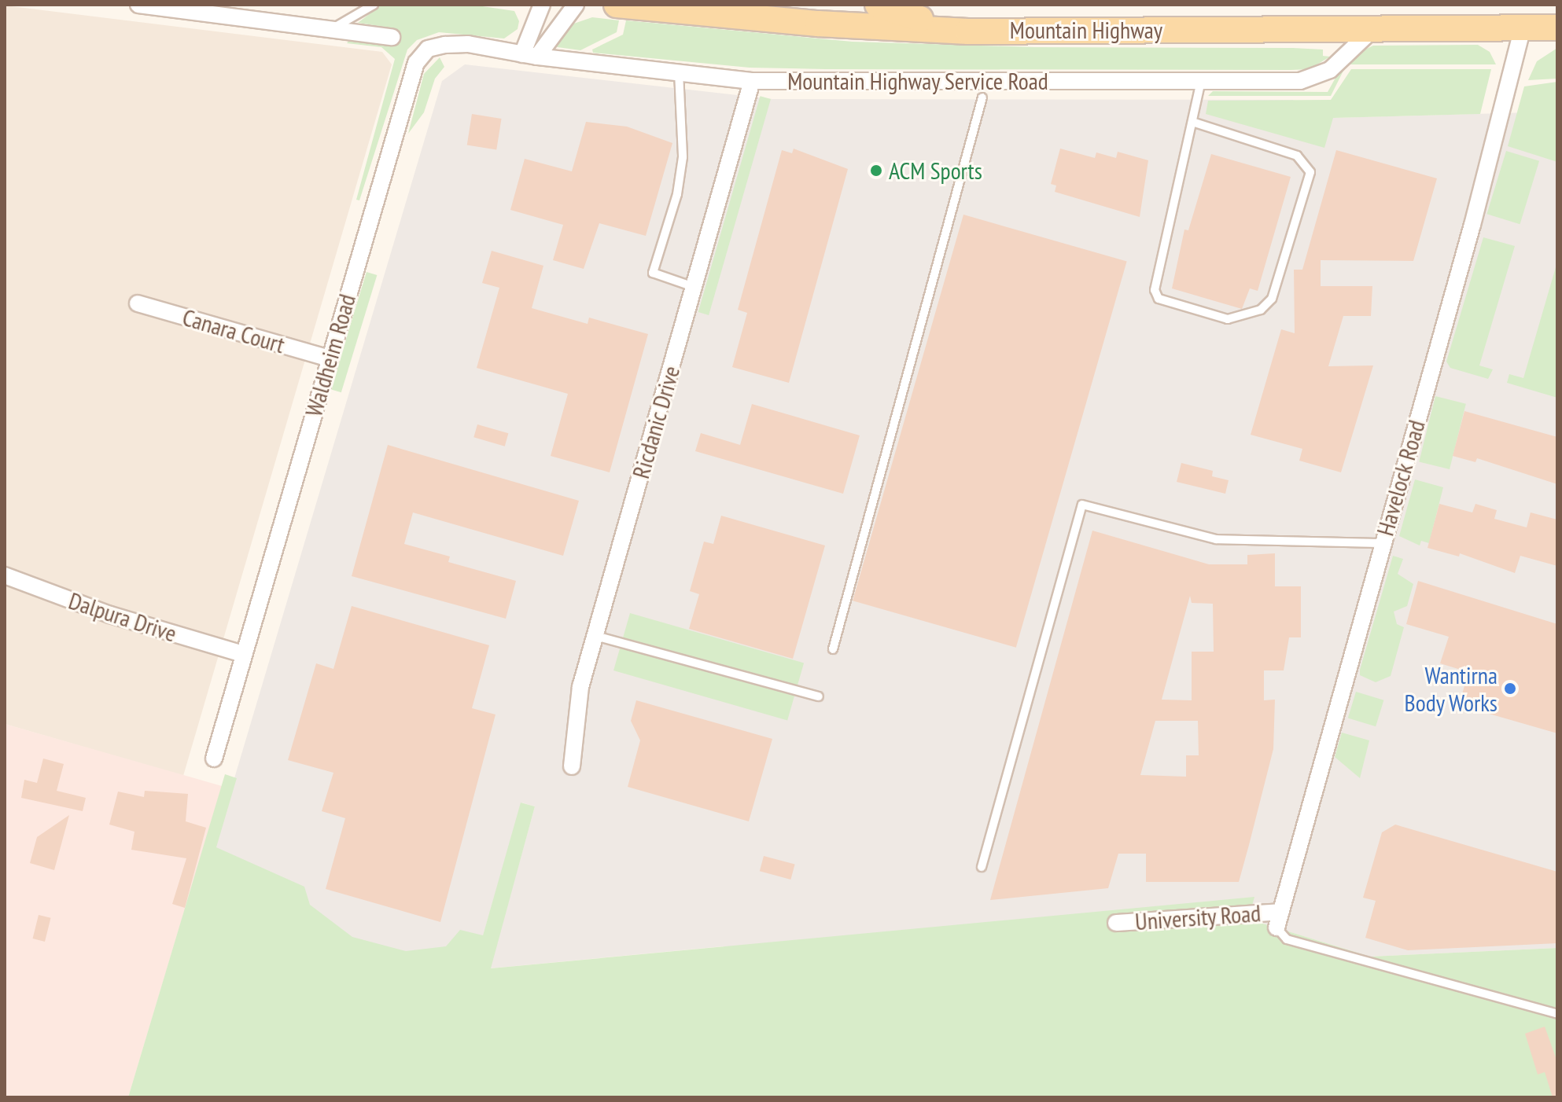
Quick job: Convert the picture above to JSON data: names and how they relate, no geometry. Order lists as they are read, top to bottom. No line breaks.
{"streets":{"main road":["Mountain Highway"],"street":["Mountain Highway Service Road","Canara Court","Waldheim Road","Ricdanic Drive","Havelock Road","Dalpura Drive","University Road"]},"crossings":[["Mountain Highway","Mountain Highway Service Road"],["Mountain Highway","Havelock Road"],["Mountain Highway Service Road","Waldheim Road"],["Mountain Highway Service Road","Ricdanic Drive"],["Canara Court","Waldheim Road"],["Waldheim Road","Dalpura Drive"],["Havelock Road","University Road"]],"places":["ACM Sports","Wantirna Body Works"]}
